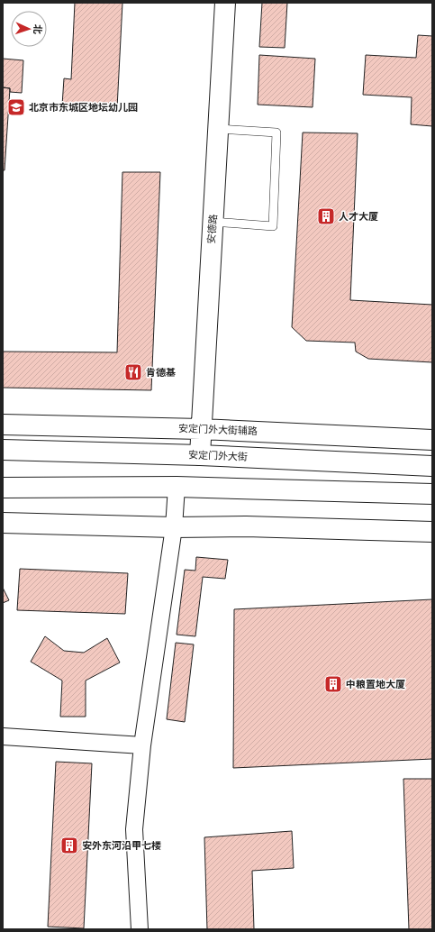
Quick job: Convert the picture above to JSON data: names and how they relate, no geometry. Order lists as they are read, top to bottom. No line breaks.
{"streets":{"street":["安德路","安定门外大街辅路","安定门外大街"]},"crossings":[["安德路","安定门外大街辅路"],["安德路","安定门外大街"]],"places":{"school or university":["北京市东城区地坛幼儿园"],"building":["人才大厦","中粮置地大厦","安外东河沿甲七楼"],"restaurant":["肯德基"]},"north":"right"}
